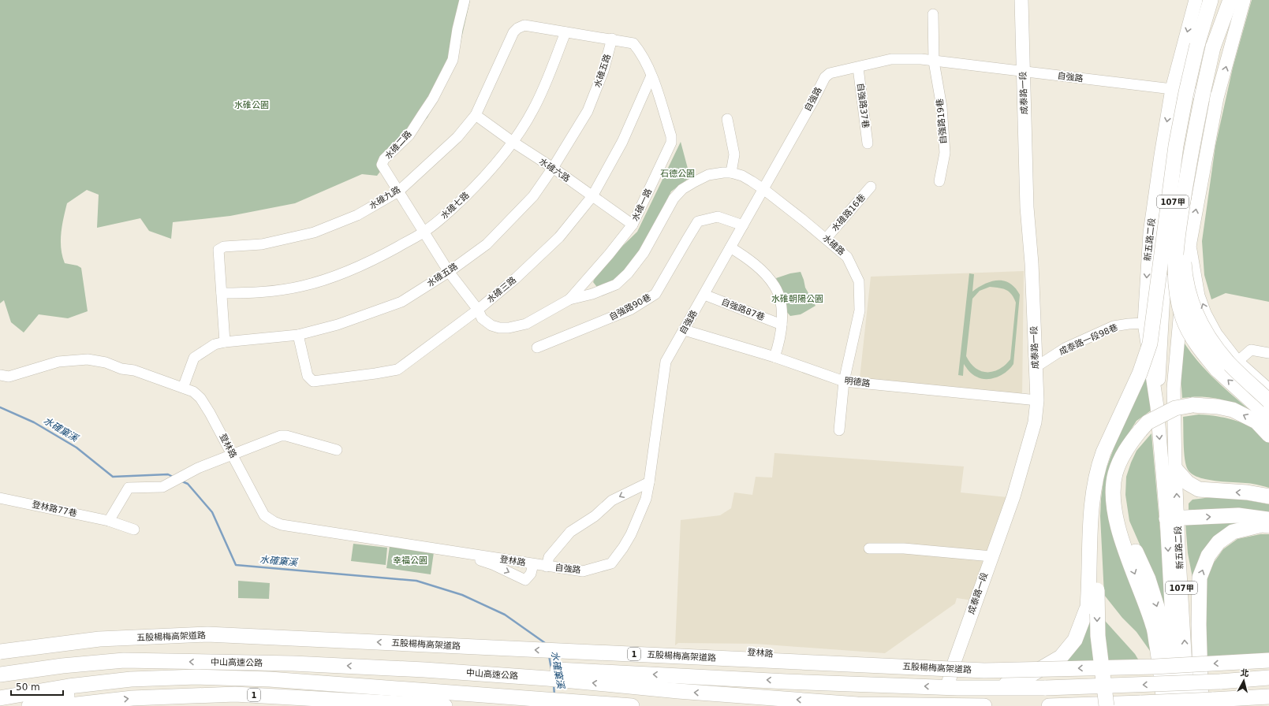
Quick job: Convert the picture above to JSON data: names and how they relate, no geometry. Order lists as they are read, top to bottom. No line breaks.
{"streets":{"highway":["五股楊梅高架道路","1","中山高速公路"],"main road":["成泰路一段","107甲","新五路二段"],"street":["水碓五路","自強路","自強路37巷","自強路19巷","水碓二路","水碓六路","水碓九路","水碓一路","水碓七路","水碓路16巷","水碓路","水碓三路","自強路90巷","自強路87巷","成泰路一段98巷","明德路","登林路","登林路77巷"]},"crossings":[["水碓五路","水碓二路"],["水碓五路","水碓六路"],["水碓五路","水碓九路"],["水碓五路","水碓一路"],["水碓五路","水碓三路"],["水碓五路","登林路"],["自強路","成泰路一段"],["自強路","自強路37巷"],["自強路","自強路19巷"],["自強路","水碓一路"],["自強路","新五路二段"],["自強路","水碓路"],["自強路","自強路90巷"],["自強路","自強路87巷"],["自強路","明德路"],["自強路","登林路"],["成泰路一段","成泰路一段98巷"],["成泰路一段","明德路"],["成泰路一段","登林路"],["水碓二路","水碓九路"],["水碓二路","水碓一路"],["水碓二路","水碓七路"],["水碓二路","水碓三路"],["水碓六路","水碓九路"],["水碓六路","水碓一路"],["水碓六路","水碓七路"],["水碓六路","水碓三路"],["水碓九路","水碓七路"],["水碓一路","水碓路"],["水碓一路","水碓三路"],["水碓路16巷","水碓路"],["新五路二段","成泰路一段98巷"],["水碓路","明德路"]],"water":["水確窠溪"],"parks":["水碓公園","石德公園","水碓朝陽公園","幸福公園"],"scale_bar":"50 m","north":"top"}
